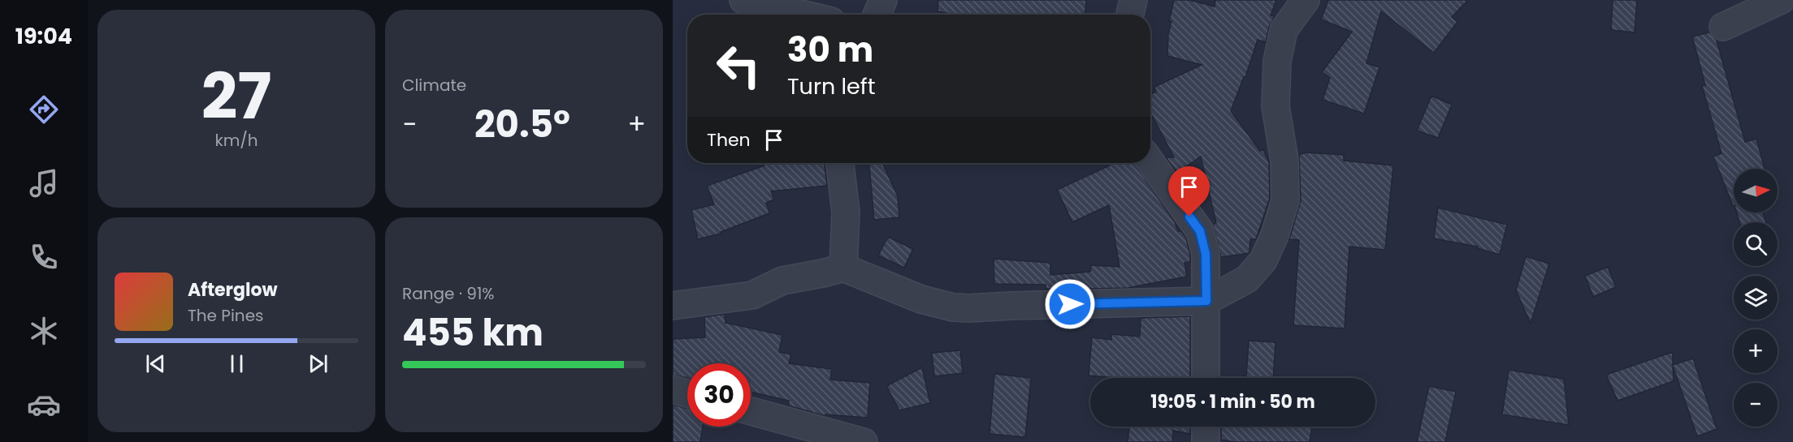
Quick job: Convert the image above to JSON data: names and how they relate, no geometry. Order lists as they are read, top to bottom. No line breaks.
{"north":"right","page":{"tabs":"19:04","tile":[["27","km/h"],"Climate",["Range · 91%","455 km"]],"turn":["30 m","Turn left"],"heat":["−","20.5°","+"],"then":"Then","map_buttons":["+","−"],"song":["Afterglow","The Pines"],"limit":"30","trip":"19:05 · 1 min · 50 m"}}
